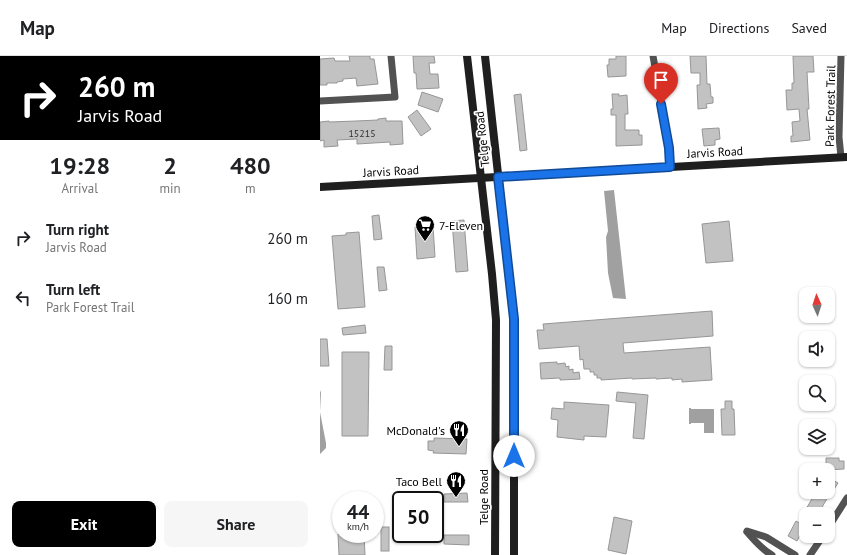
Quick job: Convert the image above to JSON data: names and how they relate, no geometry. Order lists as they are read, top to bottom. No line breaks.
{"streets":{"main road":["Telge Road","Jarvis Road"],"street":["Park Forest Trail"]},"crossings":[["Park Forest Trail","Jarvis Road"],["Telge Road","Jarvis Road"]],"places":{"supermarket":["7-Eleven"],"restaurant":["McDonald's","Taco Bell"]},"house_numbers":["15215"],"north":"top","page":{"header":"Map","nav":["Map","Directions","Saved"],"turn":["260 m","Jarvis Road"],"eta":["19:28","Arrival","2","min","480","m"],"list":[{"name":"Turn right","note":"Jarvis Road","value":"260 m"},{"name":"Turn left","note":"Park Forest Trail","value":"160 m"}],"map_buttons":["+","−"],"speed":"44 km/h","limit":"50","buttons":["Exit","Share"]}}
